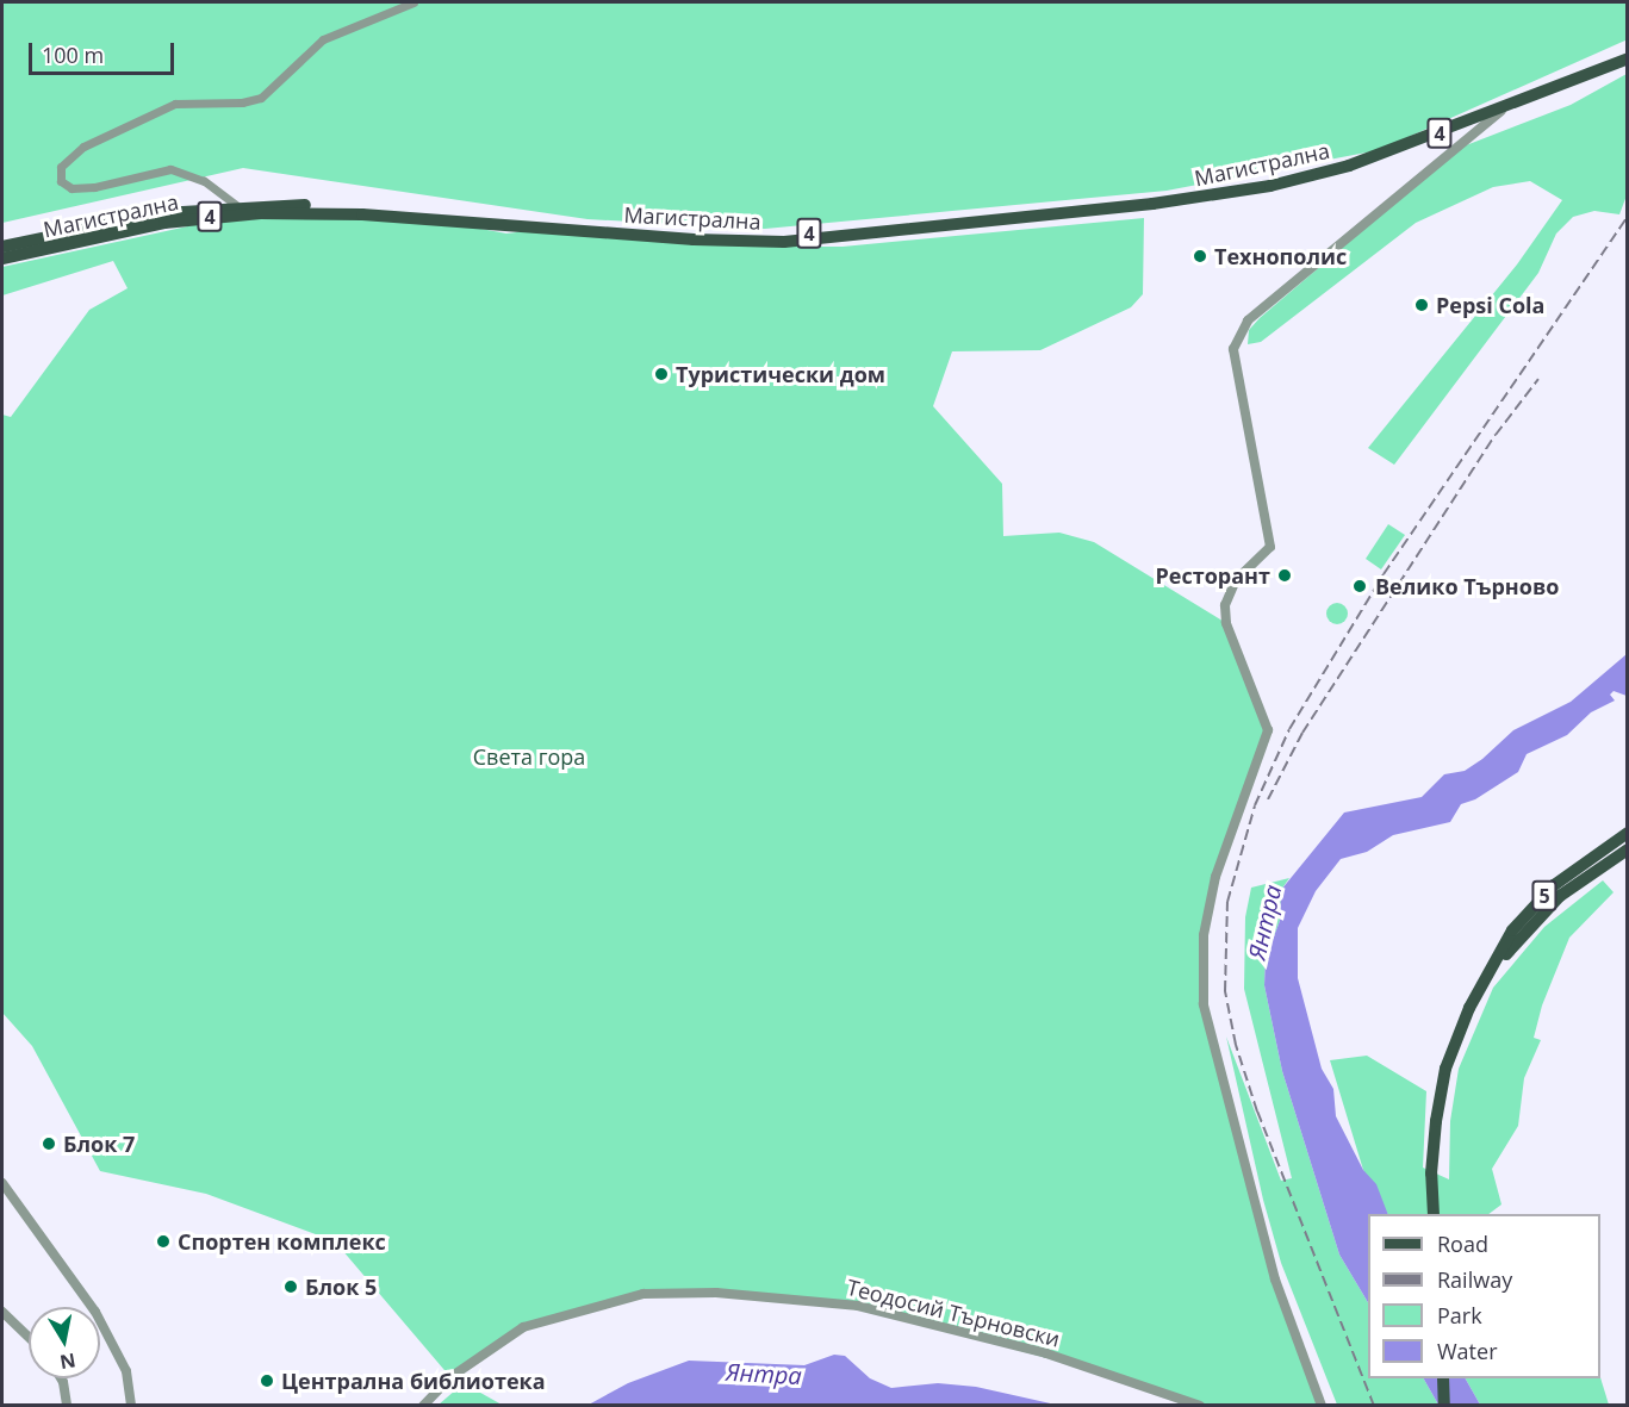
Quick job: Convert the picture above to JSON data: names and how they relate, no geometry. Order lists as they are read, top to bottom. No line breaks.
{"streets":{"main road":["4","Магистрална","5"],"street":["Теодосий Търновски"]},"water":["Янтра"],"parks":["Света гора"],"places":["Технополис","Pepsi Cola","Туристически дом","Ресторант","Велико Търново","Блок 7","Спортен комплекс","Блок 5","Централна библиотека"],"legend":["Road","Railway","Park","Water"],"scale_bar":"100 m","north":"bottom"}
